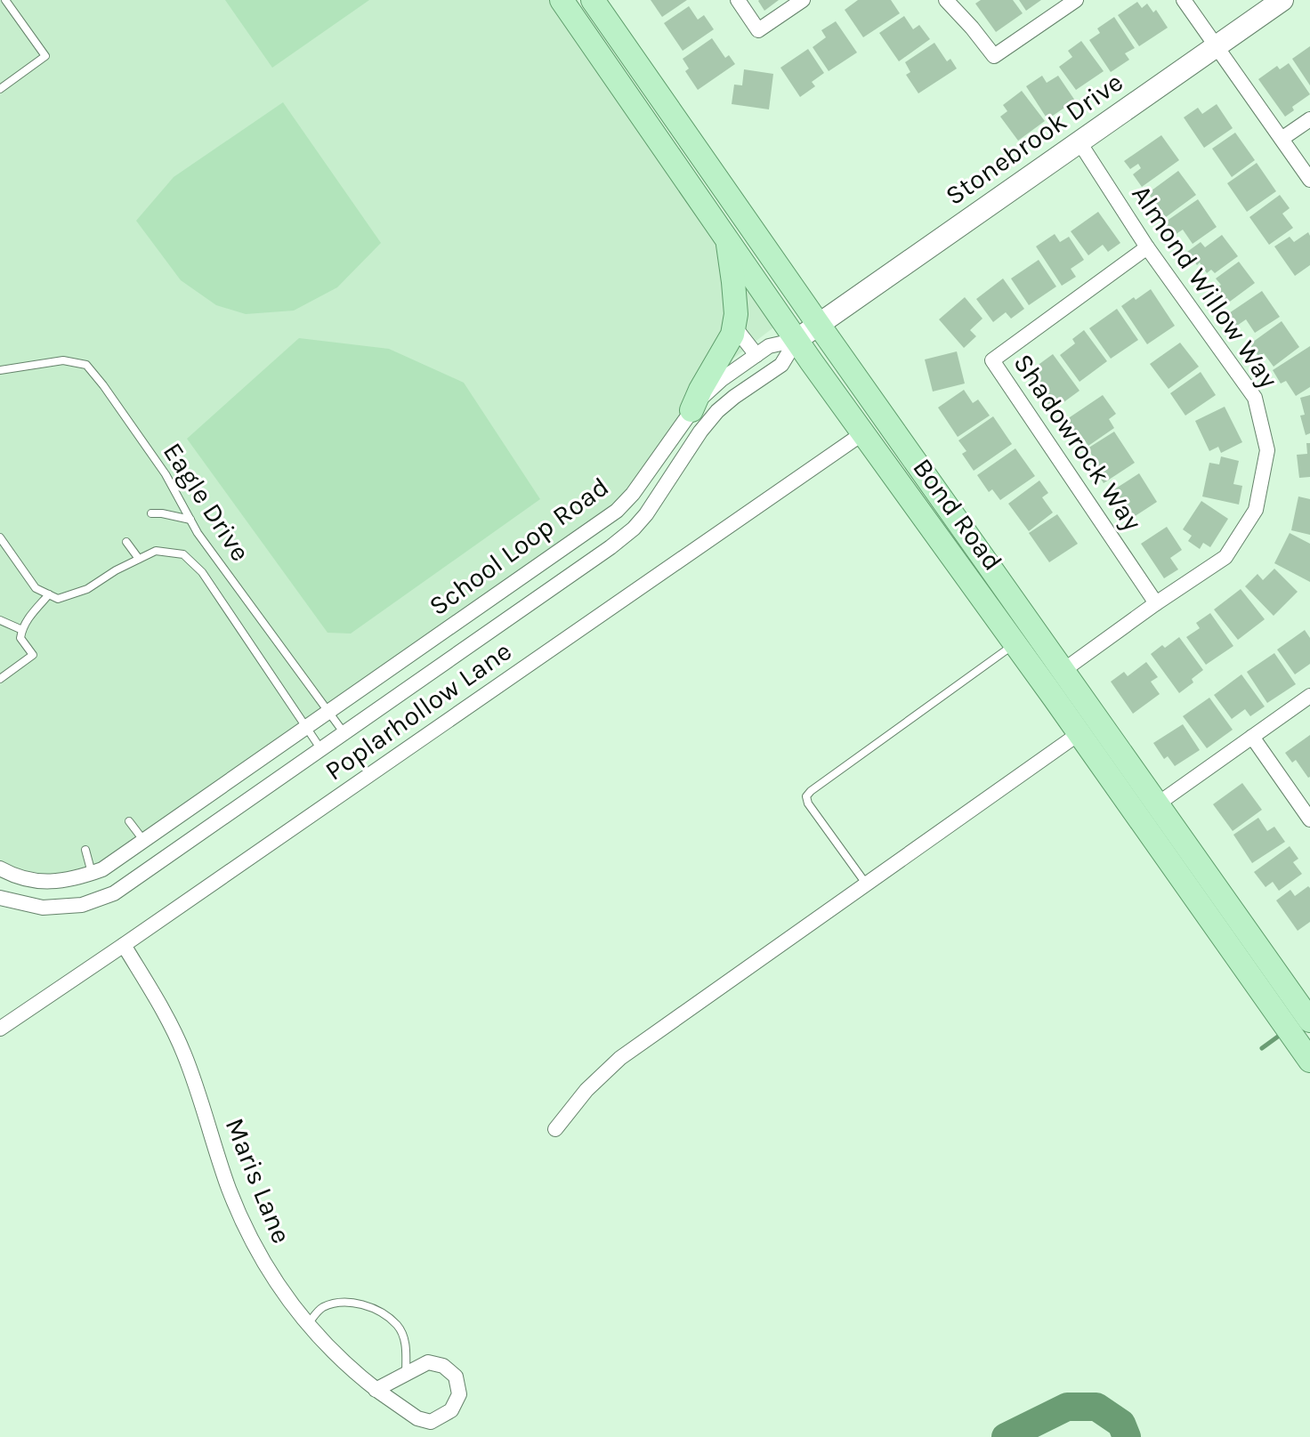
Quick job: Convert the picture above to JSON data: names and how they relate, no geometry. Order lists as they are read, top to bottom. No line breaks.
{"streets":{"main road":["Bond Road"],"street":["Stonebrook Drive","Almond Willow Way","Shadowrock Way","School Loop Road","Poplarhollow Lane","Maris Lane"],"lane":["Eagle Drive"]},"crossings":[["Stonebrook Drive","Almond Willow Way"],["Stonebrook Drive","Bond Road"],["Stonebrook Drive","School Loop Road"],["Almond Willow Way","Shadowrock Way"],["Almond Willow Way","Bond Road"],["Eagle Drive","School Loop Road"],["Bond Road","School Loop Road"],["Bond Road","Poplarhollow Lane"],["Poplarhollow Lane","Maris Lane"]]}
